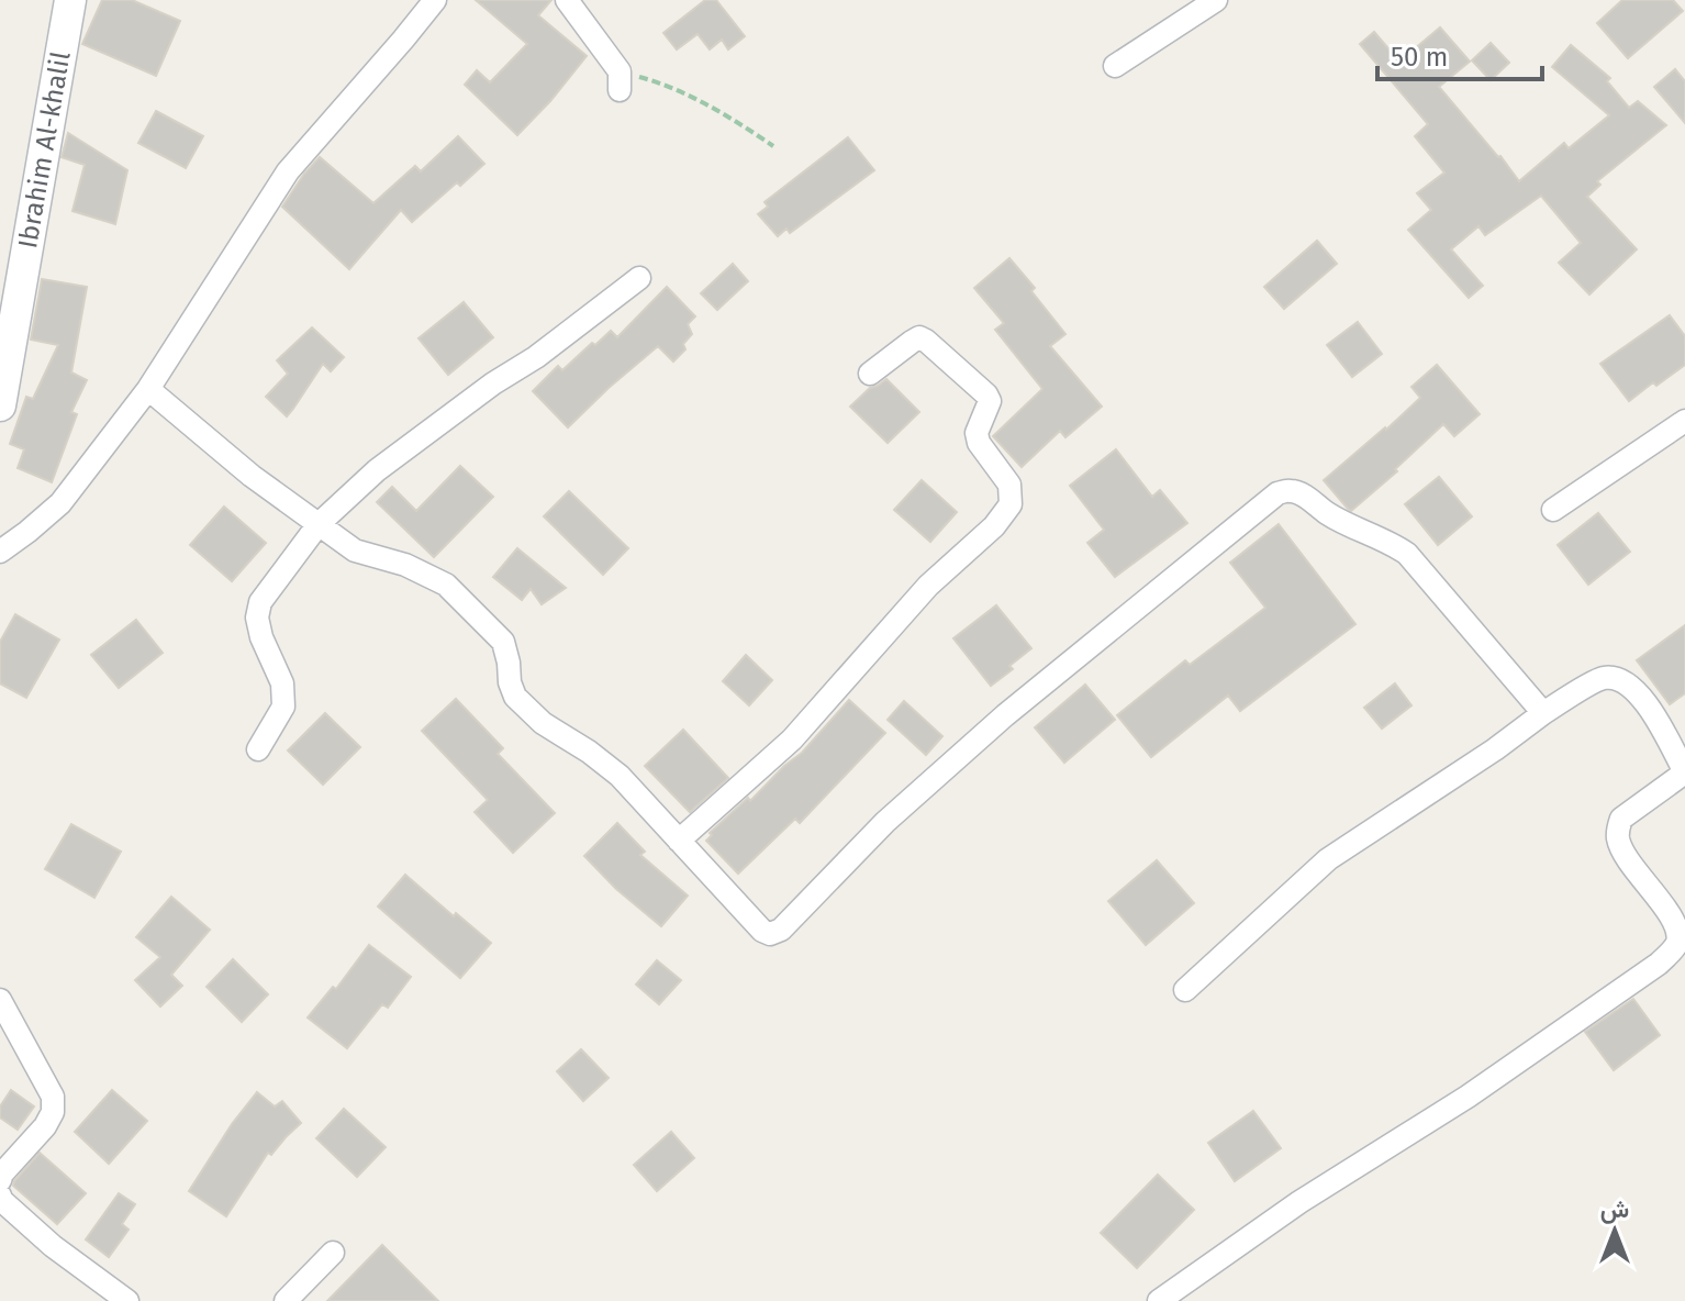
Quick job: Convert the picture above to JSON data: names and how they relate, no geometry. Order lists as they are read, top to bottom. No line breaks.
{"streets":{"street":["Ibrahim Al-khalil"]},"scale_bar":"50 m","north":"top"}
